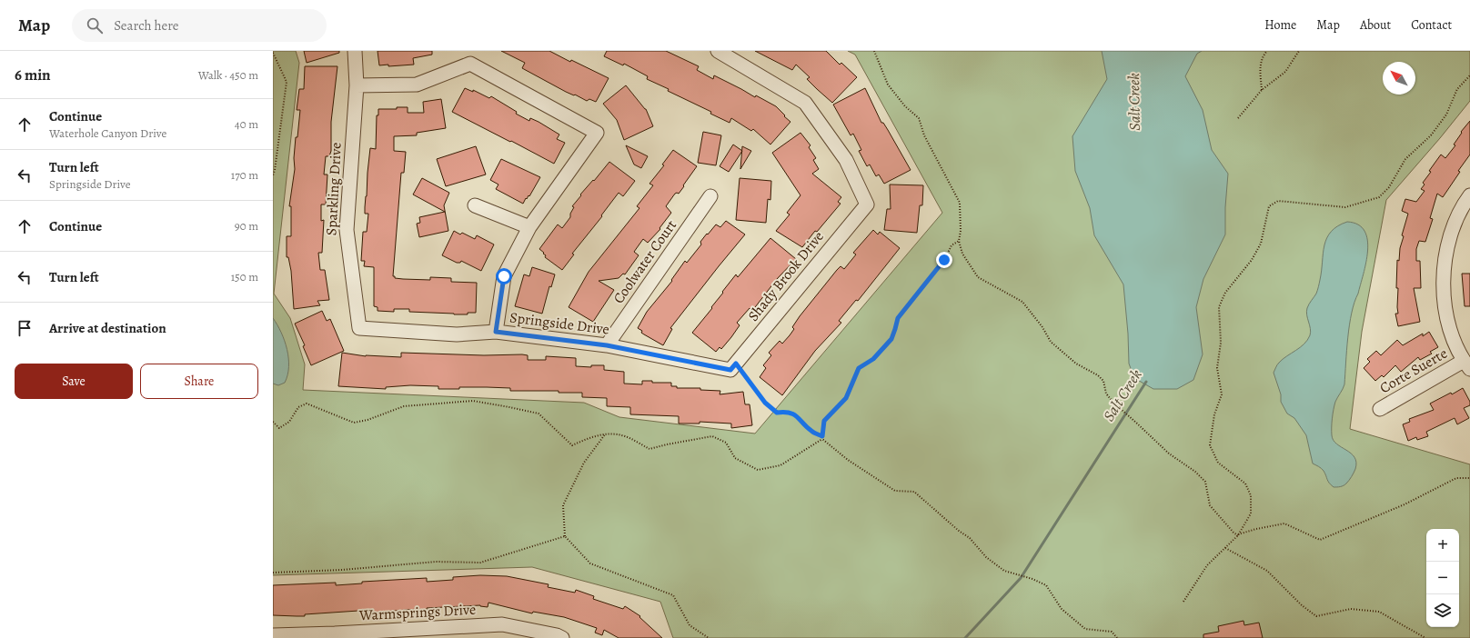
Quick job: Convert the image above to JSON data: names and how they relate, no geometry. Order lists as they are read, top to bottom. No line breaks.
{"streets":{"street":["Sparkling Drive","Coolwater Court","Shady Brook Drive","Springside Drive","Corte Suerte","Warmsprings Drive"]},"crossings":[["Sparkling Drive","Springside Drive"],["Coolwater Court","Springside Drive"],["Shady Brook Drive","Springside Drive"]],"water":["Salt Creek"],"north":"top left","page":{"header":"Map","search":"Search here","nav":["Home","Map","About","Contact"],"heading":["6 min","Walk · 450 m"],"list":[["Continue","Waterhole Canyon Drive","40 m"],["Turn left","Springside Drive","170 m"],["Continue","90 m"],["Turn left","150 m"],"Arrive at destination"],"buttons":["Save","Share"],"map_buttons":["+","−"]}}
